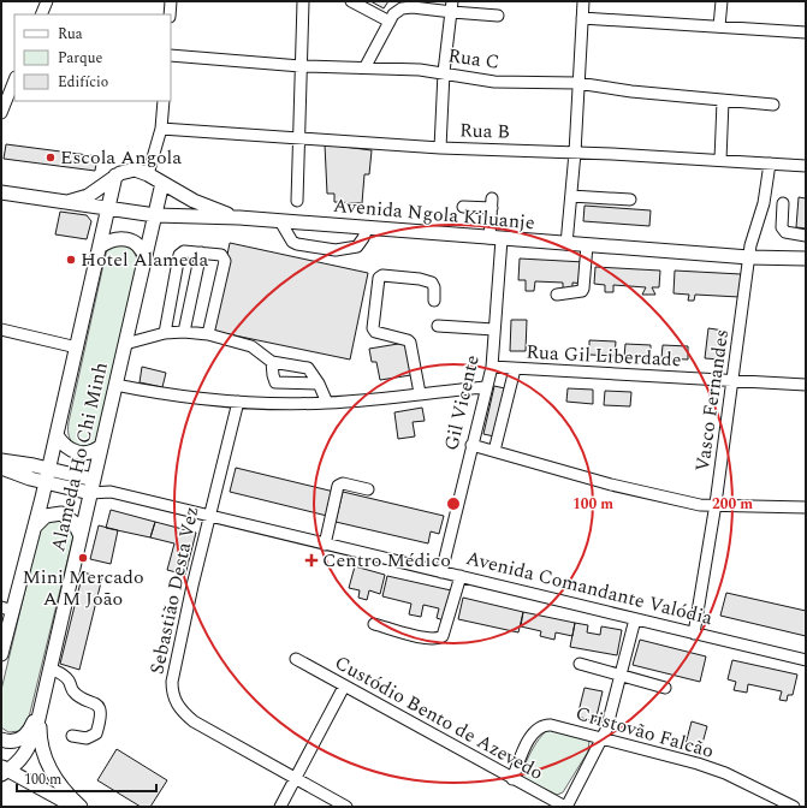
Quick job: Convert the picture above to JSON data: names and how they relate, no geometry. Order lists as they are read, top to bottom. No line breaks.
{"streets":{"main road":["Avenida Ngola Kiluanje","Alameda Ho Chi Minh","Avenida Comandante Valódia"],"street":["Rua C","Rua B","Rua Gil Liberdade","Vasco Fernandes","Gil Vicente","Sebastião Desta Vez","Custódio Bento de Azevedo","Cristovão Falcão"]},"crossings":[["Rua B","Vasco Fernandes"],["Avenida Ngola Kiluanje","Vasco Fernandes"],["Avenida Ngola Kiluanje","Gil Vicente"],["Avenida Ngola Kiluanje","Alameda Ho Chi Minh"],["Rua Gil Liberdade","Vasco Fernandes"],["Rua Gil Liberdade","Gil Vicente"],["Vasco Fernandes","Avenida Comandante Valódia"],["Gil Vicente","Avenida Comandante Valódia"],["Alameda Ho Chi Minh","Avenida Comandante Valódia"],["Avenida Comandante Valódia","Sebastião Desta Vez"],["Custódio Bento de Azevedo","Cristovão Falcão"]],"places":{"other":["Escola Angola","Hotel Alameda","Mini Mercado A M João"],"health":["Centro Médico"]},"legend":["Rua","Parque","Edifício"],"scale_bar":"100 m","rings":["100 m","200 m"]}
